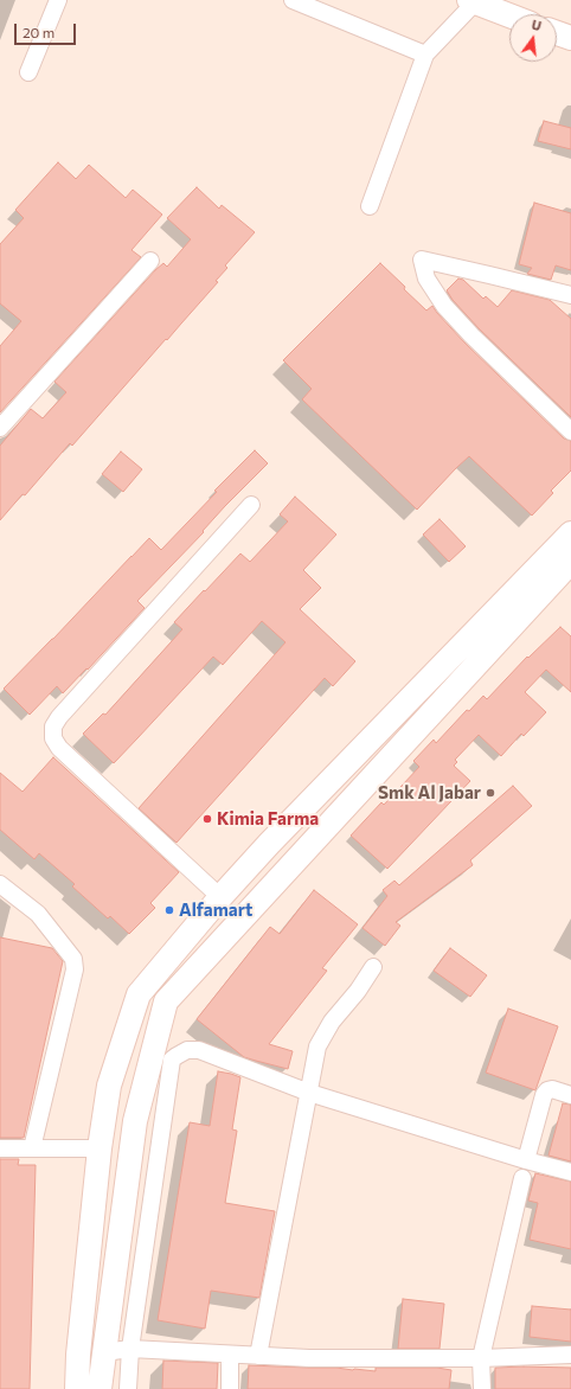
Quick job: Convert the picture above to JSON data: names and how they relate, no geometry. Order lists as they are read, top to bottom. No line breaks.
{"places":["Smk Al Jabar","Kimia Farma","Alfamart"],"scale_bar":"20 m","north":"top"}
